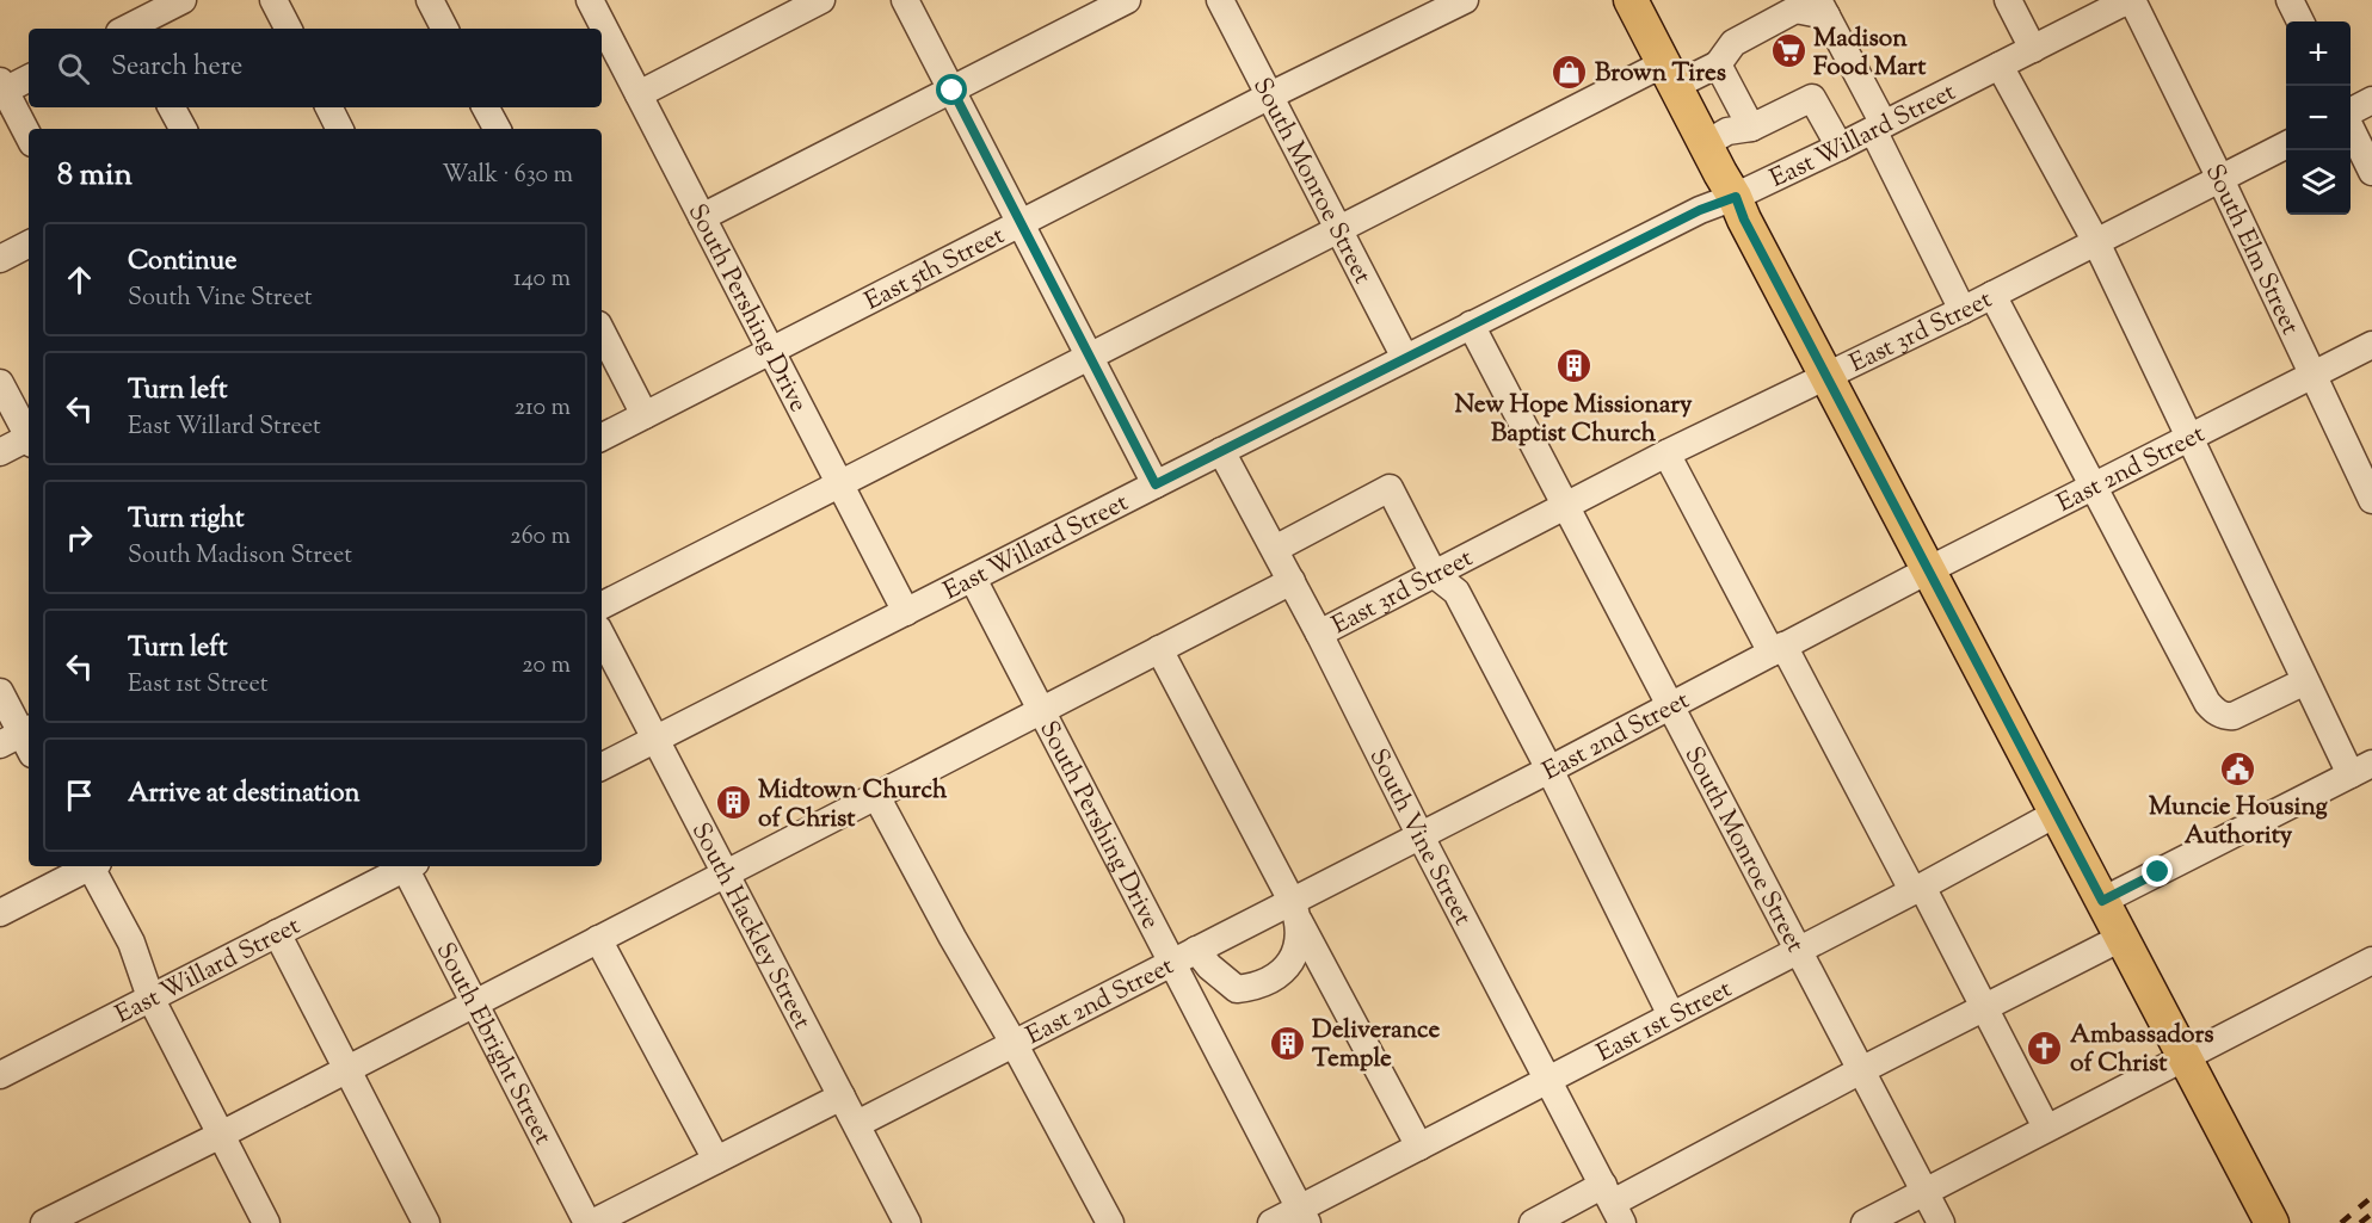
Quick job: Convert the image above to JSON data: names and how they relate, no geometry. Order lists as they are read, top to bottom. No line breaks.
{"streets":{"street":["East Willard Street","South Monroe Street","South Elm Street","East 5th Street","South Pershing Drive","East 3rd Street","East 2nd Street","South Vine Street","South Hackley Street","East 1st Street","South Ebright Street"]},"crossings":[["East Willard Street","South Monroe Street"],["East Willard Street","South Elm Street"],["East Willard Street","South Pershing Drive"],["East Willard Street","South Vine Street"],["East Willard Street","South Hackley Street"],["South Monroe Street","East 5th Street"],["South Monroe Street","East 3rd Street"],["South Monroe Street","East 2nd Street"],["South Monroe Street","East 1st Street"],["South Elm Street","East 3rd Street"],["South Elm Street","East 2nd Street"],["East 5th Street","South Pershing Drive"],["South Pershing Drive","East 2nd Street"],["South Pershing Drive","East 1st Street"],["East 3rd Street","South Vine Street"],["East 2nd Street","South Vine Street"],["East 2nd Street","South Hackley Street"],["South Vine Street","East 1st Street"]],"places":{"supermarket":["Madison Food Mart"],"shop":["Brown Tires"],"building":["New Hope Missionary Baptist Church","Midtown Church of Christ","Deliverance Temple"],"public building":["Muncie Housing Authority"],"church":["Ambassadors of Christ"]},"page":{"map_buttons":["+","−"],"search":"Search here","heading":["8 min","Walk · 630 m"],"list":[["Continue","South Vine Street","140 m"],["Turn left","East Willard Street","210 m"],["Turn right","South Madison Street","260 m"],["Turn left","East 1st Street","20 m"],"Arrive at destination"]}}
